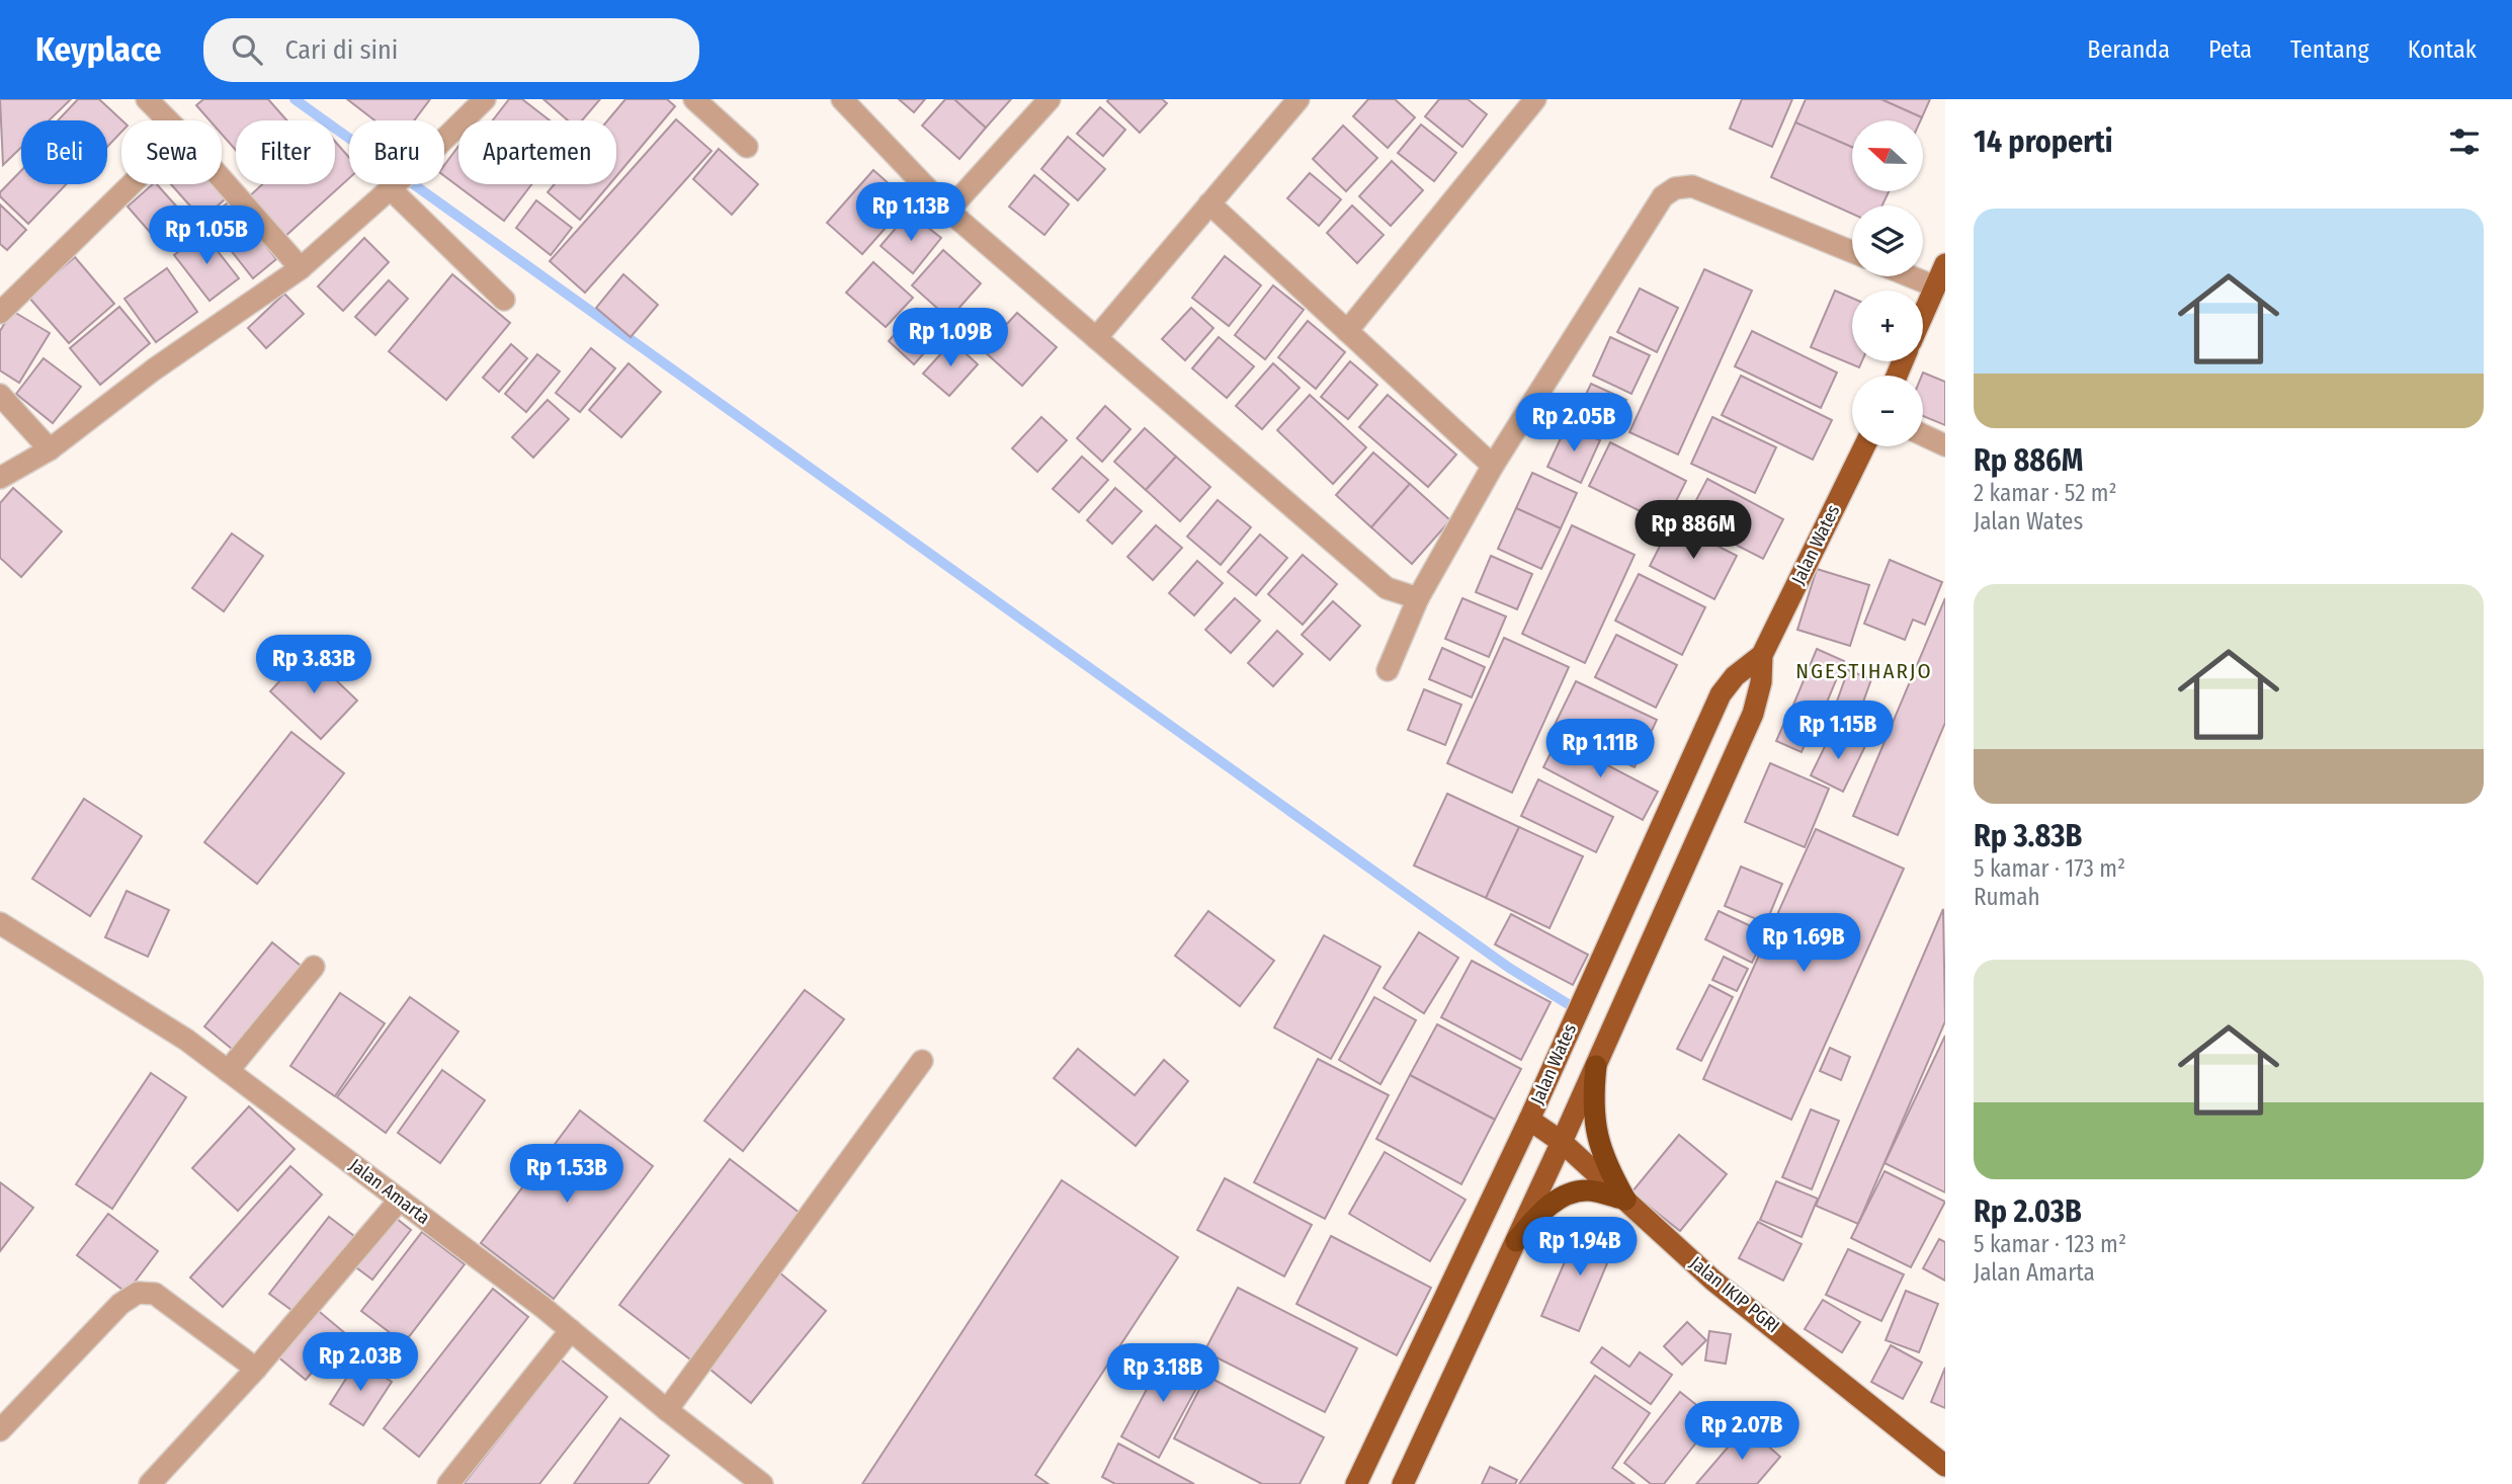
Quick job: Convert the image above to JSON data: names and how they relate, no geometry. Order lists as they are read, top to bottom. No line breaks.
{"streets":{"main road":["Jalan Wates","Jalan IKIP PGRI"],"street":["Jalan Amarta"]},"crossings":[["Jalan Wates","Jalan IKIP PGRI"]],"districts":["NGESTIHARJO"],"north":"left","page":{"header":"Keyplace","search":"Cari di sini","nav":["Beranda","Peta","Tentang","Kontak"],"heading":"14 properti","map_buttons":["+","−"],"chip":["Beli","Sewa","Filter","Baru","Apartemen"],"price":["Rp 1.13B","Rp 1.05B","Rp 1.09B","Rp 2.05B","Rp 886M","Rp 3.83B","Rp 1.15B","Rp 1.11B","Rp 1.69B","Rp 1.53B","Rp 1.94B","Rp 2.03B","Rp 3.18B","Rp 2.07B"],"list":[{"name":"Rp 886M","note":"2 kamar · 52 m² · Jalan Wates"},{"name":"Rp 3.83B","note":"5 kamar · 173 m² · Rumah"},{"name":"Rp 2.03B","note":"5 kamar · 123 m² · Jalan Amarta"}]}}
